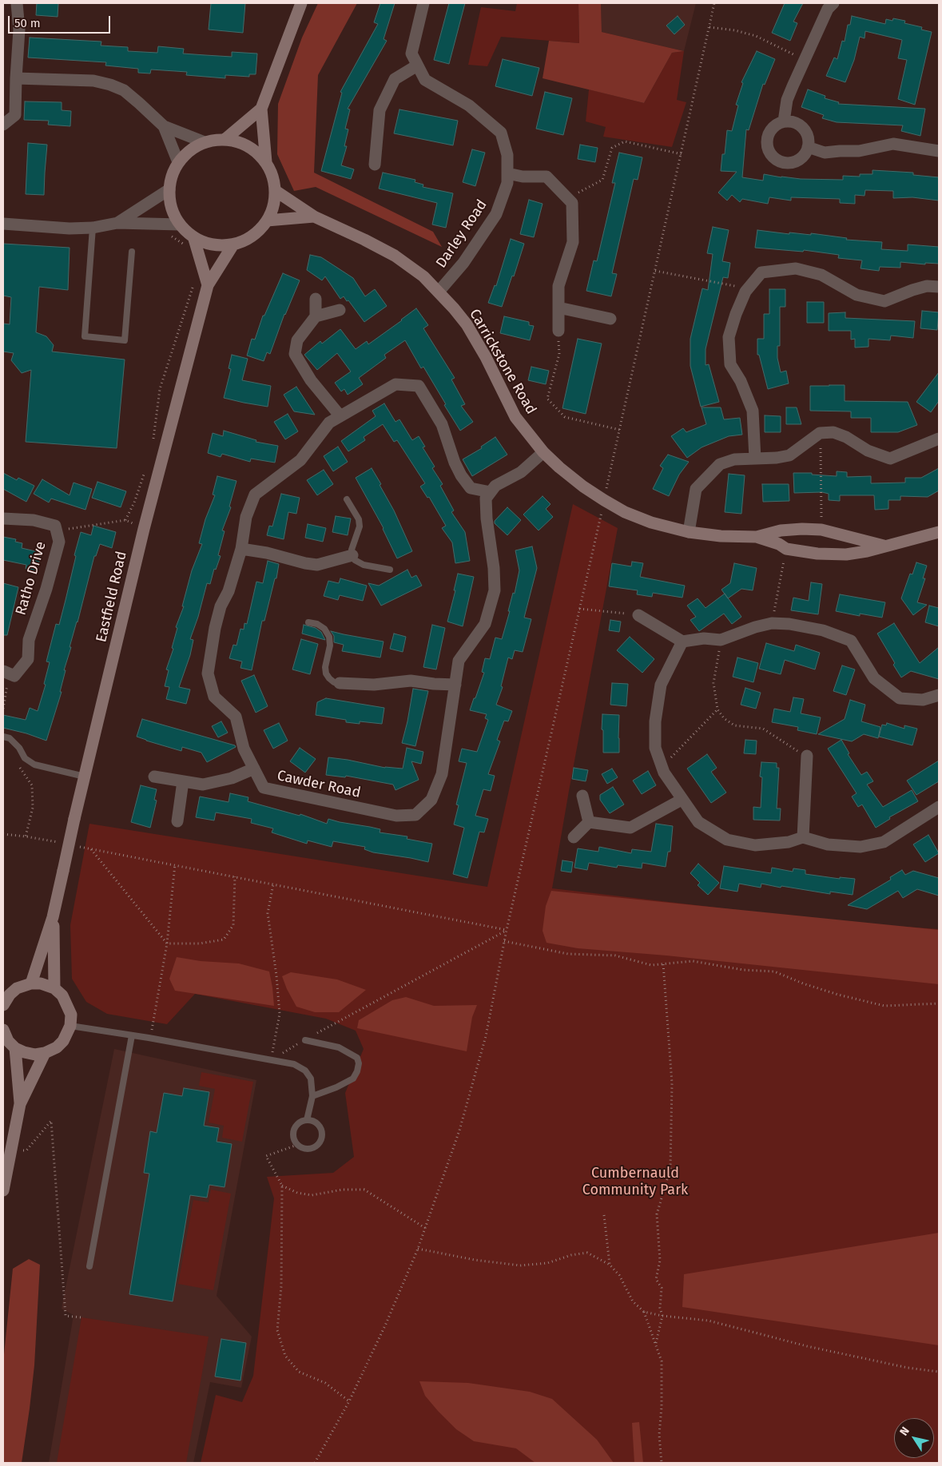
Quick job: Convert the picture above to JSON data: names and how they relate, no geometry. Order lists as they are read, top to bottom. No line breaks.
{"streets":{"street":["Darley Road","Carrickstone Road","Ratho Drive","Eastfield Road","Cawder Road"]},"crossings":[["Darley Road","Carrickstone Road"],["Carrickstone Road","Eastfield Road"]],"parks":["Cumbernauld Community Park"],"scale_bar":"50 m","north":"top left"}
